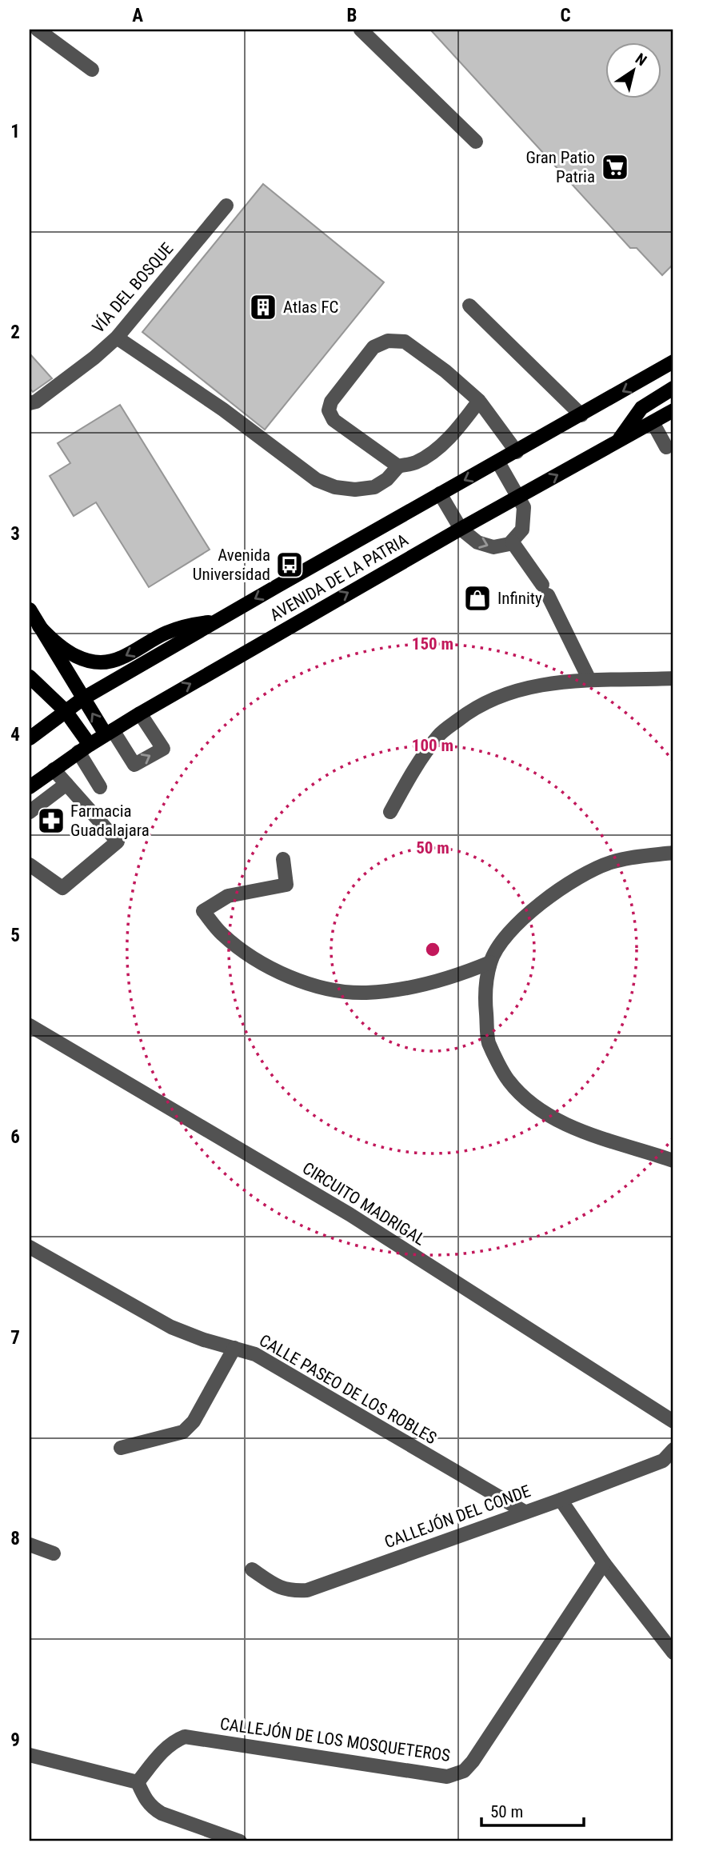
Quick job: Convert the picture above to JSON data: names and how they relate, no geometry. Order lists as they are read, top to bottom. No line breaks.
{"streets":{"main road":["AVENIDA DE LA PATRIA"],"street":["VÍA DEL BOSQUE","CIRCUITO MADRIGAL","CALLE PASEO DE LOS ROBLES","CALLEJÓN DEL CONDE","CALLEJÓN DE LOS MOSQUETEROS"]},"crossings":[["CALLE PASEO DE LOS ROBLES","CALLEJÓN DEL CONDE"]],"places":{"supermarket":["Gran Patio Patria"],"building":["Atlas FC"],"bus stop":["Avenida Universidad"],"shop":["Infinity"],"pharmacy":["Farmacia Guadalajara"]},"scale_bar":"50 m","north":"top right","grid":{"columns":["A","B","C"],"rows":["1","2","3","4","5","6","7","8","9"]},"rings":["150 m","100 m","50 m"]}
